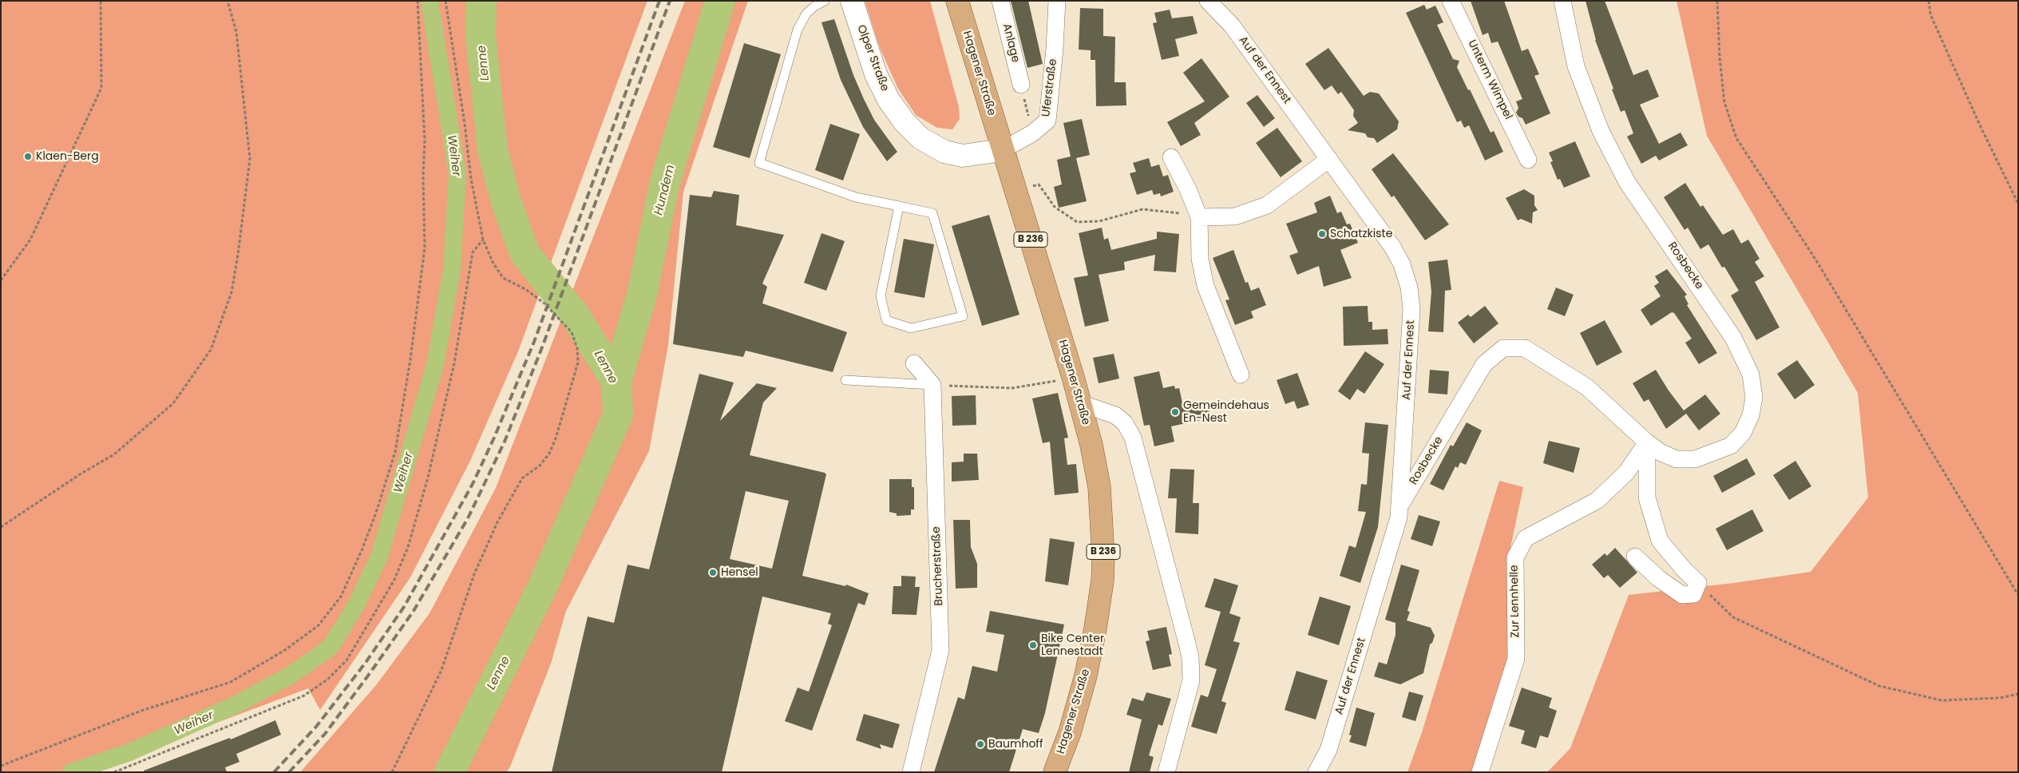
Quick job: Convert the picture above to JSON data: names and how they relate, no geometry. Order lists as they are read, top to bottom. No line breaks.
{"streets":{"main road":["Olper Straße","Hagener Straße","B 236"],"street":["Anlage","Auf der Ennest","Unterm Wimpel","Uferstraße","Rosbecke","Brucherstraße","Zur Lennhelle"]},"crossings":[["Olper Straße","Hagener Straße"],["Olper Straße","Uferstraße"],["Auf der Ennest","Rosbecke"],["Hagener Straße","Uferstraße"],["Rosbecke","Zur Lennhelle"]],"water":["Lenne","Weiher","Hundem"],"places":["Klaen-Berg","Schatzkiste","Gemeindehaus En-Nest","Hensel","Bike Center Lennestadt","Baumhoff"]}
